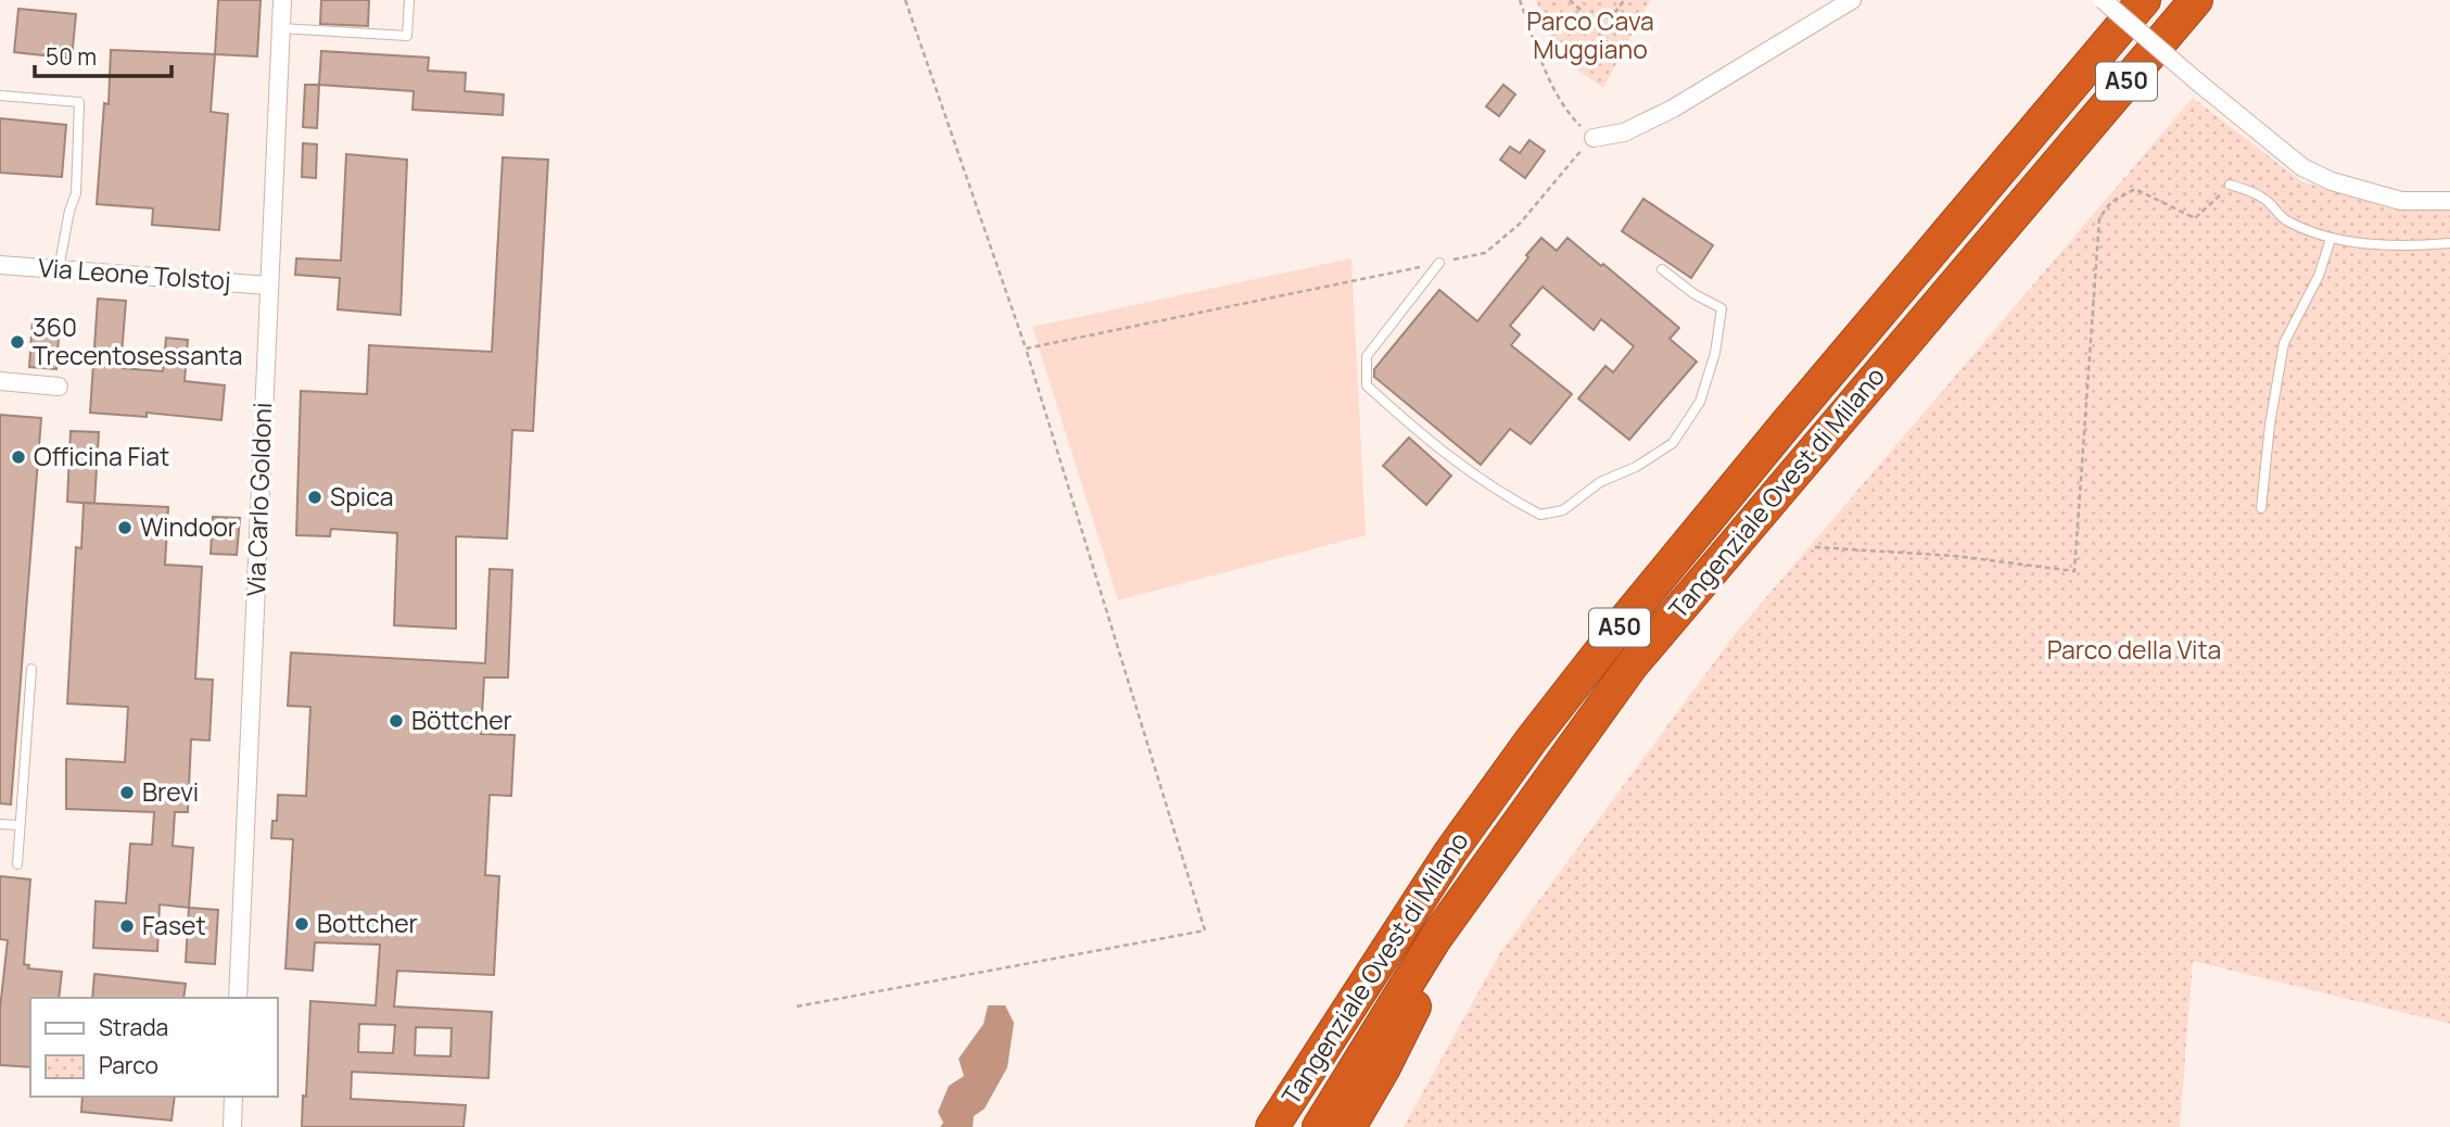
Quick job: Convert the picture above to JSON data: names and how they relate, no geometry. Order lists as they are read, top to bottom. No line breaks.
{"streets":{"highway":["A50","Tangenziale Ovest di Milano"],"street":["Via Leone Tolstoj","Via Carlo Goldoni"]},"crossings":[["Via Leone Tolstoj","Via Carlo Goldoni"]],"parks":["Parco Cava Muggiano","Parco della Vita"],"places":["360 Trecentosessanta","Officina Fiat","Spica","Windoor","Böttcher","Brevi","Bottcher","Faset"],"legend":["Strada","Parco"],"scale_bar":"50 m"}
